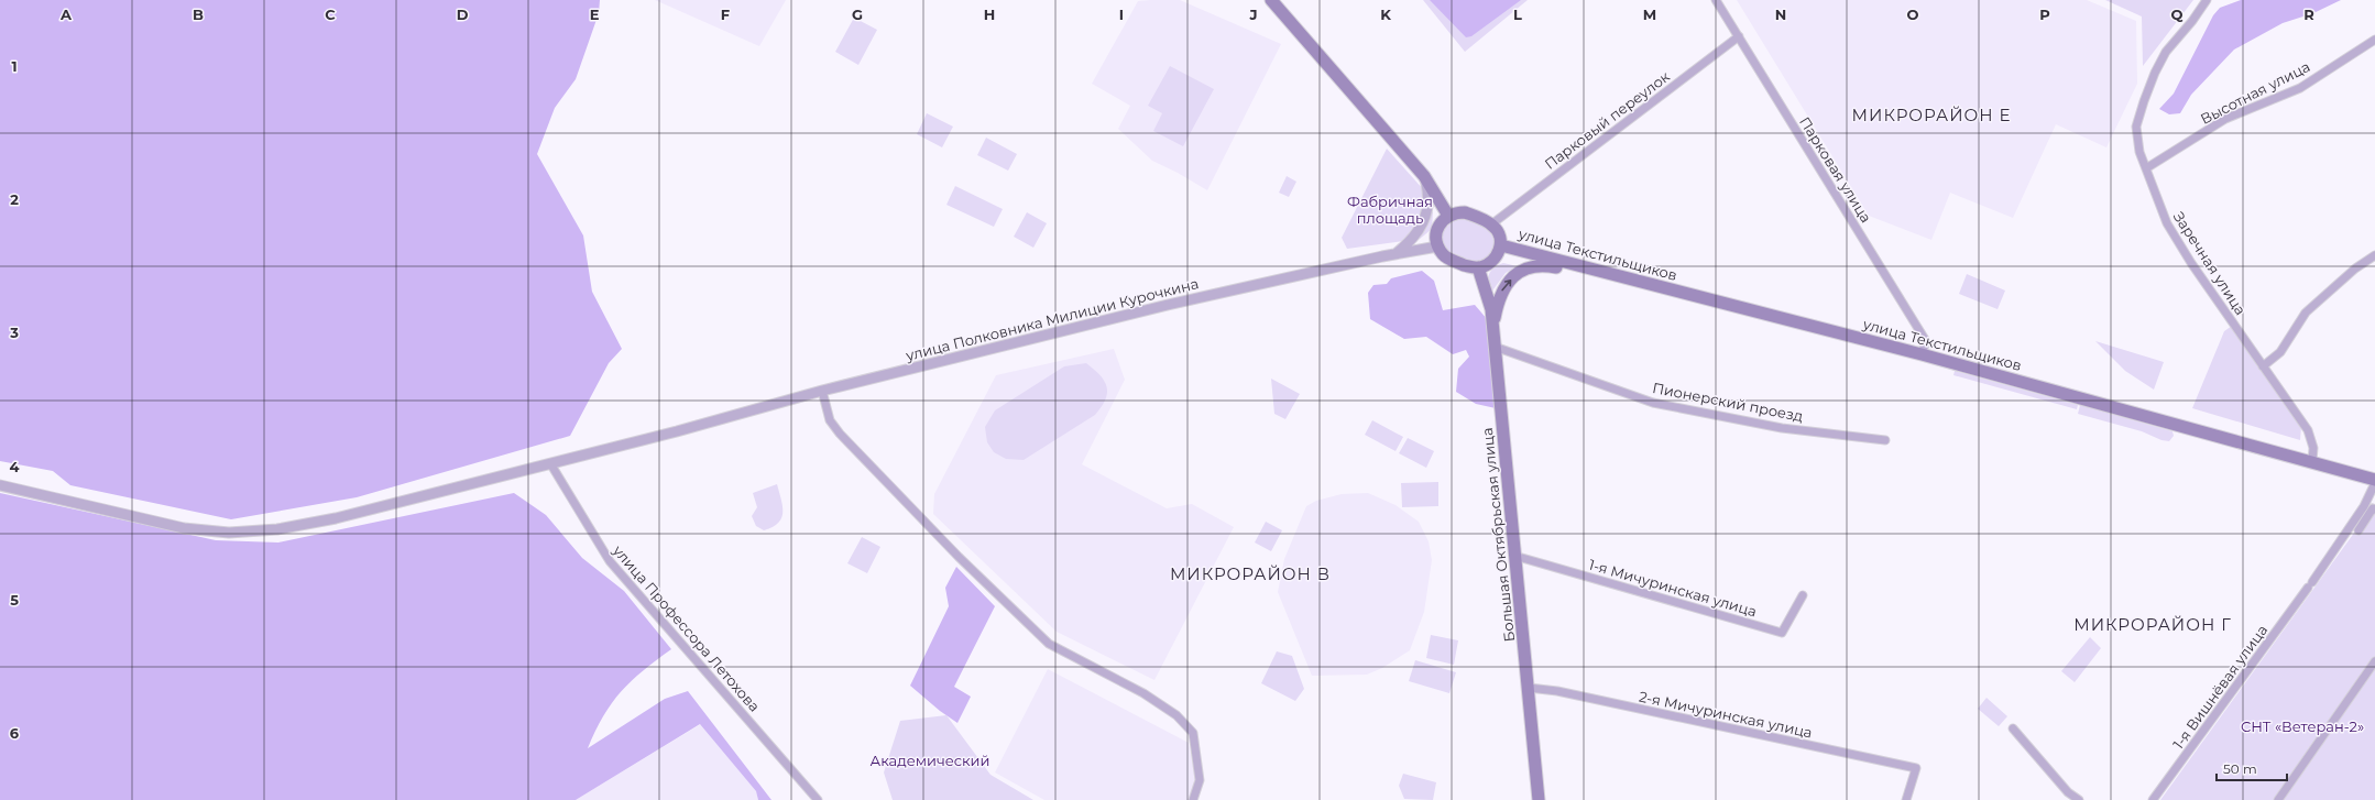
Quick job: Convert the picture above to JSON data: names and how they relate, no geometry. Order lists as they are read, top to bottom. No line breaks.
{"streets":{"main road":["улица Текстильщиков","Большая Октябрьская улица"],"street":["Высотная улица","Парковый переулок","Парковая улица","Заречная улица","улица Полковника Милиции Курочкина","Пионерский проезд","1-я Мичуринская улица","улица Профессора Летохова","1-я Вишнёвая улица","2-я Мичуринская улица"]},"crossings":[["Высотная улица","Заречная улица"],["Парковый переулок","Парковая улица"],["Парковый переулок","улица Текстильщиков"],["Парковый переулок","улица Полковника Милиции Курочкина"],["Парковый переулок","Большая Октябрьская улица"],["Парковая улица","улица Текстильщиков"],["улица Текстильщиков","Заречная улица"],["улица Текстильщиков","улица Полковника Милиции Курочкина"],["улица Текстильщиков","Большая Октябрьская улица"],["улица Текстильщиков","1-я Вишнёвая улица"],["улица Полковника Милиции Курочкина","Большая Октябрьская улица"],["улица Полковника Милиции Курочкина","улица Профессора Летохова"],["Пионерский проезд","Большая Октябрьская улица"],["Большая Октябрьская улица","1-я Мичуринская улица"],["Большая Октябрьская улица","2-я Мичуринская улица"]],"districts":["МИКРОРАЙОН Е","МИКРОРАЙОН В","МИКРОРАЙОН Г"],"parks":["Фабричная площадь","СНТ «Ветеран-2»","Академический"],"scale_bar":"50 m","grid":{"columns":["A","B","C","D","E","F","G","H","I","J","K","L","M","N","O","P","Q","R"],"rows":["1","2","3","4","5","6"]}}
